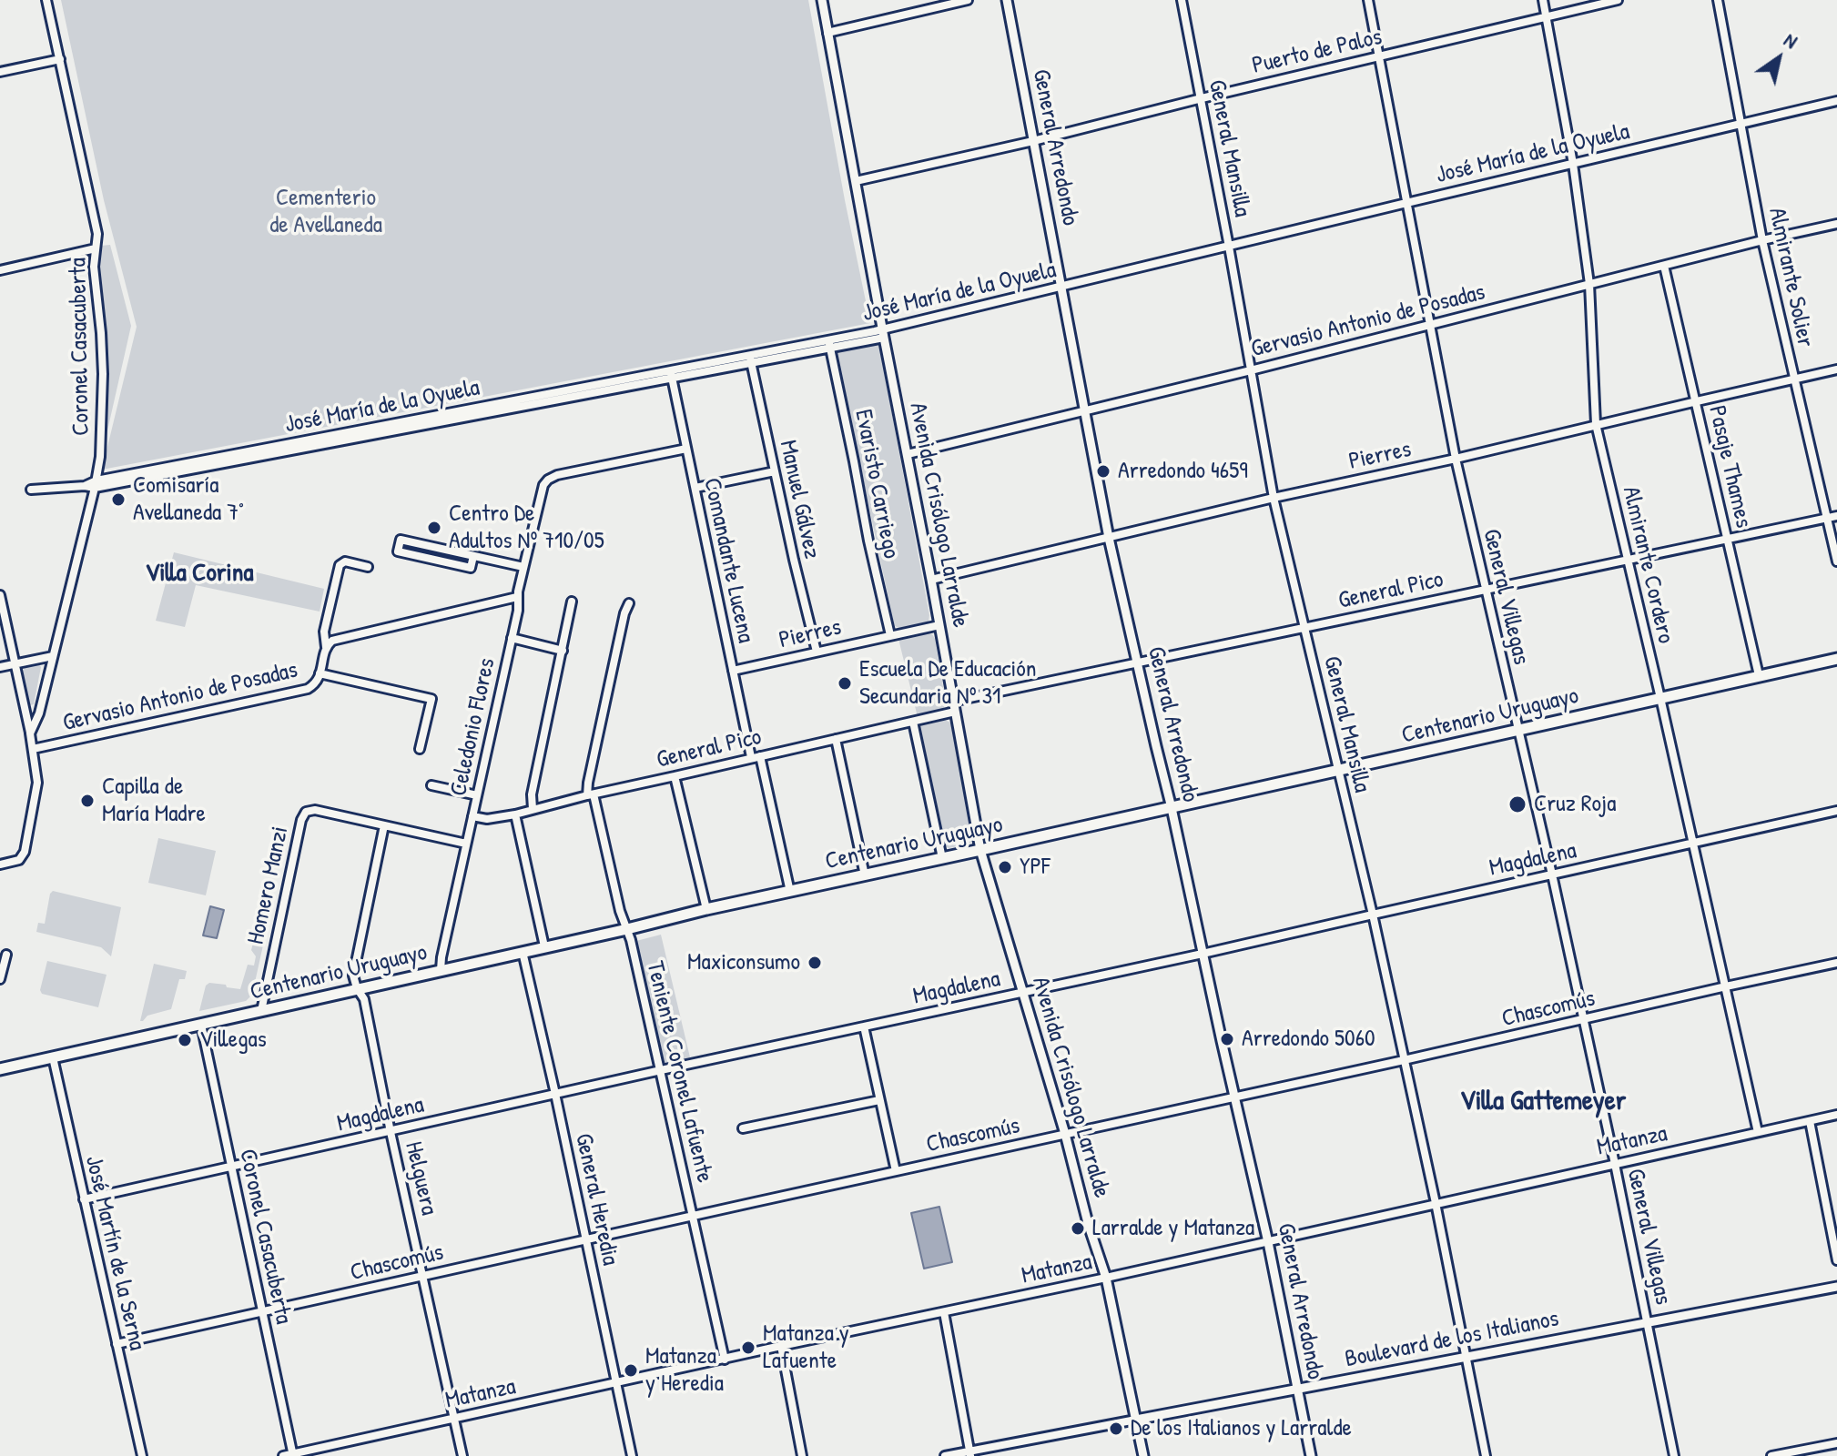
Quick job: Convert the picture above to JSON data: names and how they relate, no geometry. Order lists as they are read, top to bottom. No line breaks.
{"streets":{"main road":["Centenario Uruguayo"],"street":["Puerto de Palos","General Arredondo","General Mansilla","José María de la Oyuela","Almirante Solier","Gervasio Antonio de Posadas","Coronel Casacuberta","Pierres","Pasaje Thames","Evaristo Carriego","Manuel Gálvez","Avenida Crisólogo Larralde","Comandante Lucena","Almirante Cordero","General Pico","General Villegas","Celedonio Flores","Magdalena","Homero Manzi","Chascomús","Teniente Coronel Lafuente","Matanza","Helguera","General Heredia","José Martín de la Serna","Boulevard de los Italianos"]},"crossings":[["Puerto de Palos","General Arredondo"],["Puerto de Palos","General Mansilla"],["Puerto de Palos","Avenida Crisólogo Larralde"],["Puerto de Palos","Almirante Cordero"],["Puerto de Palos","General Villegas"],["General Arredondo","José María de la Oyuela"],["General Arredondo","Gervasio Antonio de Posadas"],["General Arredondo","Pierres"],["General Arredondo","General Pico"],["General Arredondo","Centenario Uruguayo"],["General Arredondo","Magdalena"],["General Arredondo","Chascomús"],["General Arredondo","Matanza"],["General Arredondo","Boulevard de los Italianos"],["General Mansilla","José María de la Oyuela"],["General Mansilla","Gervasio Antonio de Posadas"],["General Mansilla","Pierres"],["General Mansilla","General Pico"],["General Mansilla","Centenario Uruguayo"],["General Mansilla","Magdalena"],["General Mansilla","Chascomús"],["General Mansilla","Matanza"],["General Mansilla","Boulevard de los Italianos"],["José María de la Oyuela","Almirante Solier"],["José María de la Oyuela","Coronel Casacuberta"],["José María de la Oyuela","Evaristo Carriego"],["José María de la Oyuela","Manuel Gálvez"],["José María de la Oyuela","Avenida Crisólogo Larralde"],["José María de la Oyuela","Comandante Lucena"],["José María de la Oyuela","Almirante Cordero"],["José María de la Oyuela","General Villegas"],["Almirante Solier","Gervasio Antonio de Posadas"],["Almirante Solier","Pierres"],["Almirante Solier","General Pico"],["Gervasio Antonio de Posadas","Pasaje Thames"],["Gervasio Antonio de Posadas","Avenida Crisólogo Larralde"],["Gervasio Antonio de Posadas","Almirante Cordero"],["Gervasio Antonio de Posadas","General Villegas"],["Gervasio Antonio de Posadas","Celedonio Flores"],["Coronel Casacuberta","Centenario Uruguayo"],["Coronel Casacuberta","Magdalena"],["Coronel Casacuberta","Chascomús"],["Coronel Casacuberta","Matanza"],["Pierres","Pasaje Thames"],["Pierres","Evaristo Carriego"],["Pierres","Manuel Gálvez"],["Pierres","Avenida Crisólogo Larralde"],["Pierres","Comandante Lucena"],["Pierres","Almirante Cordero"],["Pierres","General Villegas"],["Pasaje Thames","General Pico"],["Pasaje Thames","Centenario Uruguayo"],["Avenida Crisólogo Larralde","General Pico"],["Avenida Crisólogo Larralde","Centenario Uruguayo"],["Avenida Crisólogo Larralde","Magdalena"],["Avenida Crisólogo Larralde","Chascomús"],["Avenida Crisólogo Larralde","Matanza"],["Avenida Crisólogo Larralde","Boulevard de los Italianos"],["Comandante Lucena","General Pico"],["Comandante Lucena","Centenario Uruguayo"],["Comandante Lucena","Celedonio Flores"],["Almirante Cordero","General Pico"],["Almirante Cordero","Centenario Uruguayo"],["Almirante Cordero","Magdalena"],["Almirante Cordero","Chascomús"],["Almirante Cordero","Matanza"],["General Pico","General Villegas"],["General Pico","Celedonio Flores"],["General Pico","Teniente Coronel Lafuente"],["General Villegas","Centenario Uruguayo"],["General Villegas","Magdalena"],["General Villegas","Chascomús"],["General Villegas","Matanza"],["General Villegas","Boulevard de los Italianos"],["Centenario Uruguayo","Celedonio Flores"],["Centenario Uruguayo","Homero Manzi"],["Centenario Uruguayo","Teniente Coronel Lafuente"],["Centenario Uruguayo","Helguera"],["Centenario Uruguayo","General Heredia"],["Centenario Uruguayo","José Martín de la Serna"],["Magdalena","Teniente Coronel Lafuente"],["Magdalena","Helguera"],["Magdalena","General Heredia"],["Magdalena","José Martín de la Serna"],["Homero Manzi","Helguera"],["Chascomús","Teniente Coronel Lafuente"],["Chascomús","Helguera"],["Chascomús","General Heredia"],["Chascomús","José Martín de la Serna"],["Teniente Coronel Lafuente","Matanza"],["Matanza","Helguera"],["Matanza","General Heredia"]],"districts":["Villa Corina","Villa Gattemeyer"],"parks":["Cementerio de Avellaneda"],"places":["Arredondo 4659","Comisaría Avellaneda 7°","Centro De Adultos Nº 710/05","Escuela De Educación Secundaria Nº 31","Capilla de María Madre","Cruz Roja","YPF","Maxiconsumo","Arredondo 5060","Villegas","Larralde y Matanza","Matanza y Lafuente","Matanza y Heredia","De los Italianos y Larralde"],"north":"top right"}
